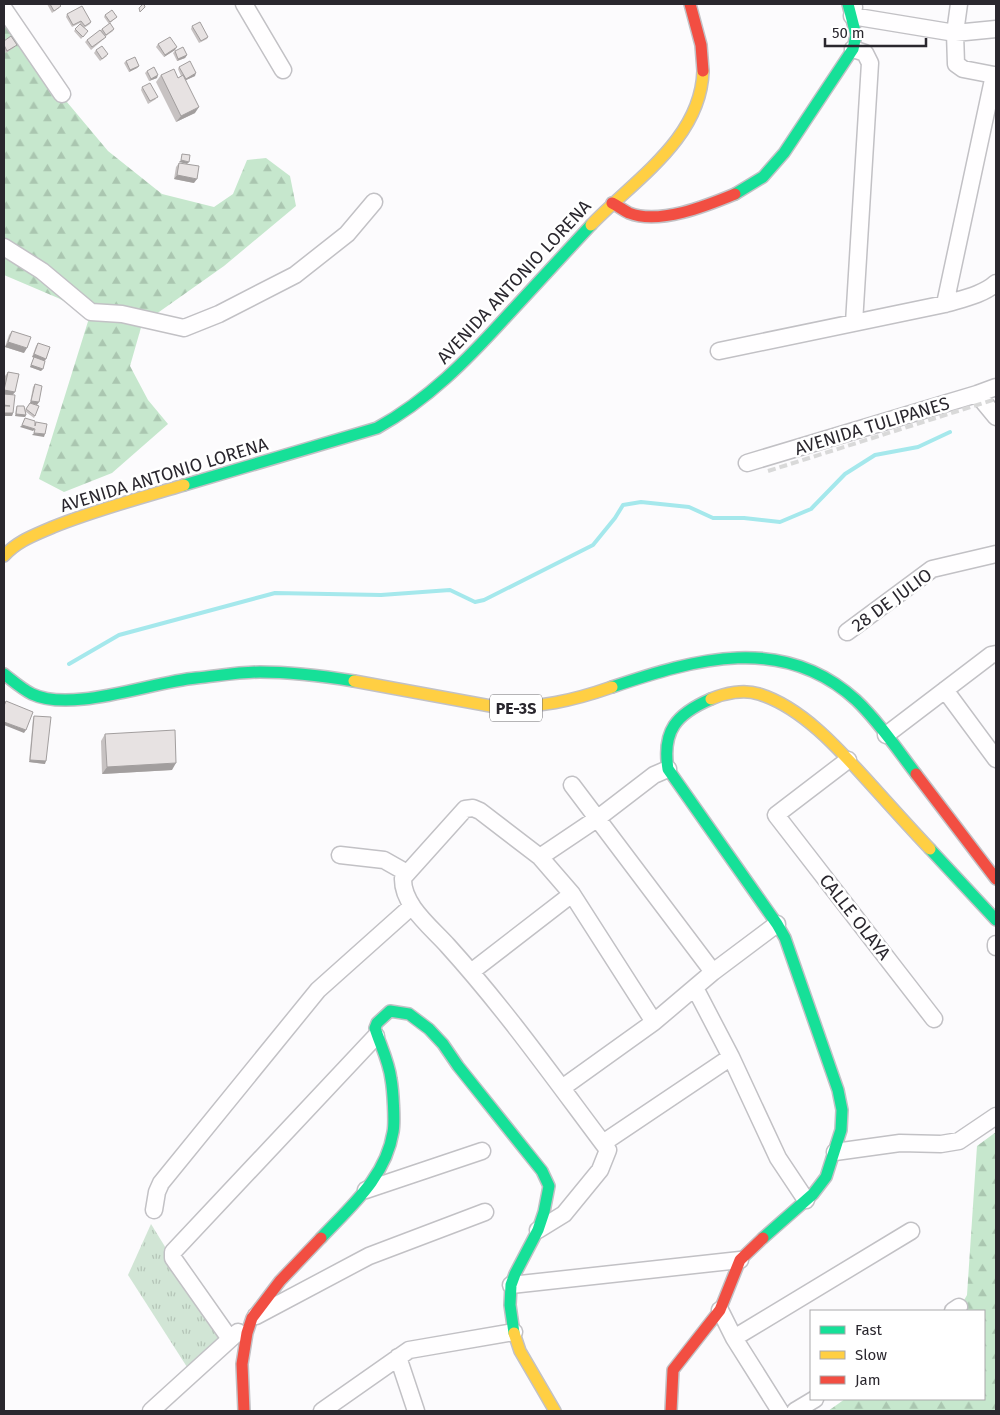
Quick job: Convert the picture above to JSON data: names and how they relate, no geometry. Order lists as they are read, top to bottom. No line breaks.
{"streets":{"main road":["AVENIDA ANTONIO LORENA","PE-3S"],"street":["AVENIDA TULIPANES","28 DE JULIO","CALLE OLAYA"]},"legend":["Fast","Slow","Jam"],"scale_bar":"50 m"}
